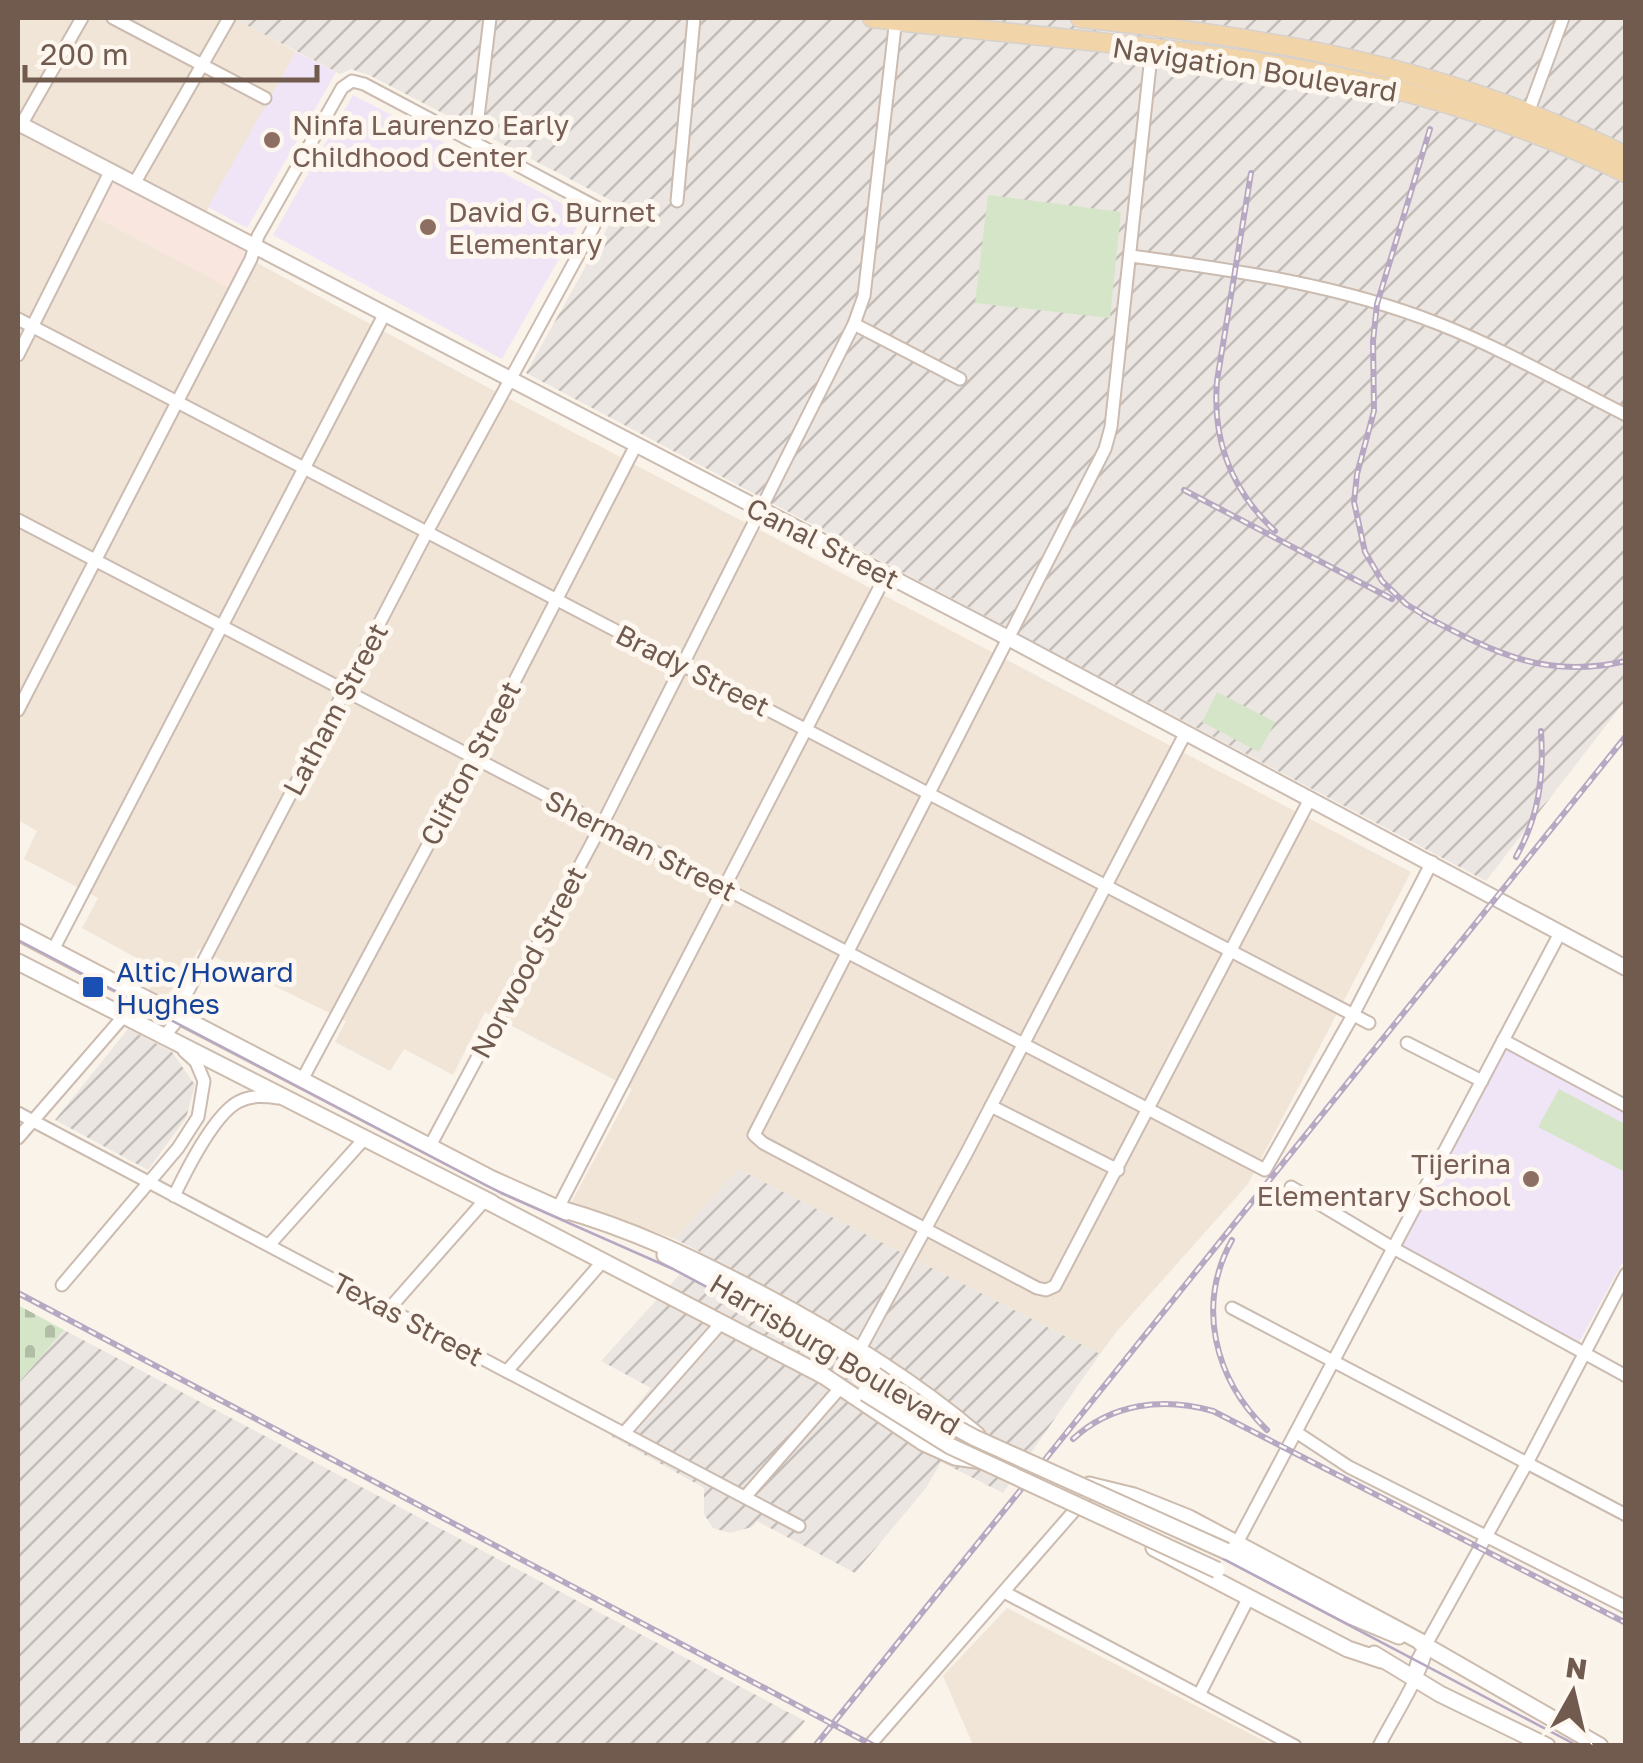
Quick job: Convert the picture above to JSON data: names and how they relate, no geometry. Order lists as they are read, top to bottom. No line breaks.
{"streets":{"main road":["Navigation Boulevard","Harrisburg Boulevard"],"street":["Canal Street","Brady Street","Latham Street","Clifton Street","Sherman Street","Norwood Street","Texas Street"]},"crossings":[["Navigation Boulevard","Norwood Street"],["Canal Street","Latham Street"],["Canal Street","Clifton Street"],["Canal Street","Norwood Street"],["Brady Street","Latham Street"],["Brady Street","Clifton Street"],["Brady Street","Sherman Street"],["Brady Street","Norwood Street"],["Latham Street","Sherman Street"],["Latham Street","Harrisburg Boulevard"],["Clifton Street","Sherman Street"],["Clifton Street","Harrisburg Boulevard"],["Sherman Street","Norwood Street"],["Norwood Street","Harrisburg Boulevard"]],"places":{"other":["Ninfa Laurenzo Early Childhood Center","David G. Burnet Elementary","Tijerina Elementary School"],"transit":["Altic/Howard Hughes"]},"scale_bar":"200 m","north":"top"}
